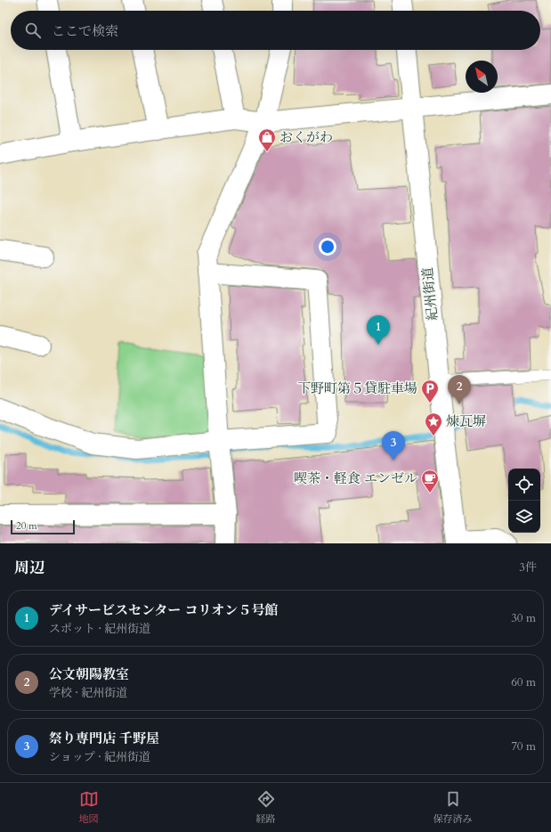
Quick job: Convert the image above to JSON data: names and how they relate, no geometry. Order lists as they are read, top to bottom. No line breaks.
{"streets":{"street":["紀州街道"]},"places":{"shop":["おくがわ"],"parking":["下野町第５貸駐車場"],"place":["煉瓦塀"],"cafe":["喫茶・軽食 エンゼル"]},"scale_bar":"20 m","north":"top left","page":{"search":"ここで検索","pins":["1","2","3"],"scale":"20 m","heading":["周辺","3件"],"list":[{"mark":"1","name":"デイサービスセンター コリオン５号館","note":"スポット · 紀州街道","value":"30 m"},{"mark":"2","name":"公文朝陽教室","note":"学校 · 紀州街道","value":"60 m"},{"mark":"3","name":"祭り専門店 千野屋","note":"ショップ · 紀州街道","value":"70 m"}],"nav":["地図","経路","保存済み"]}}
